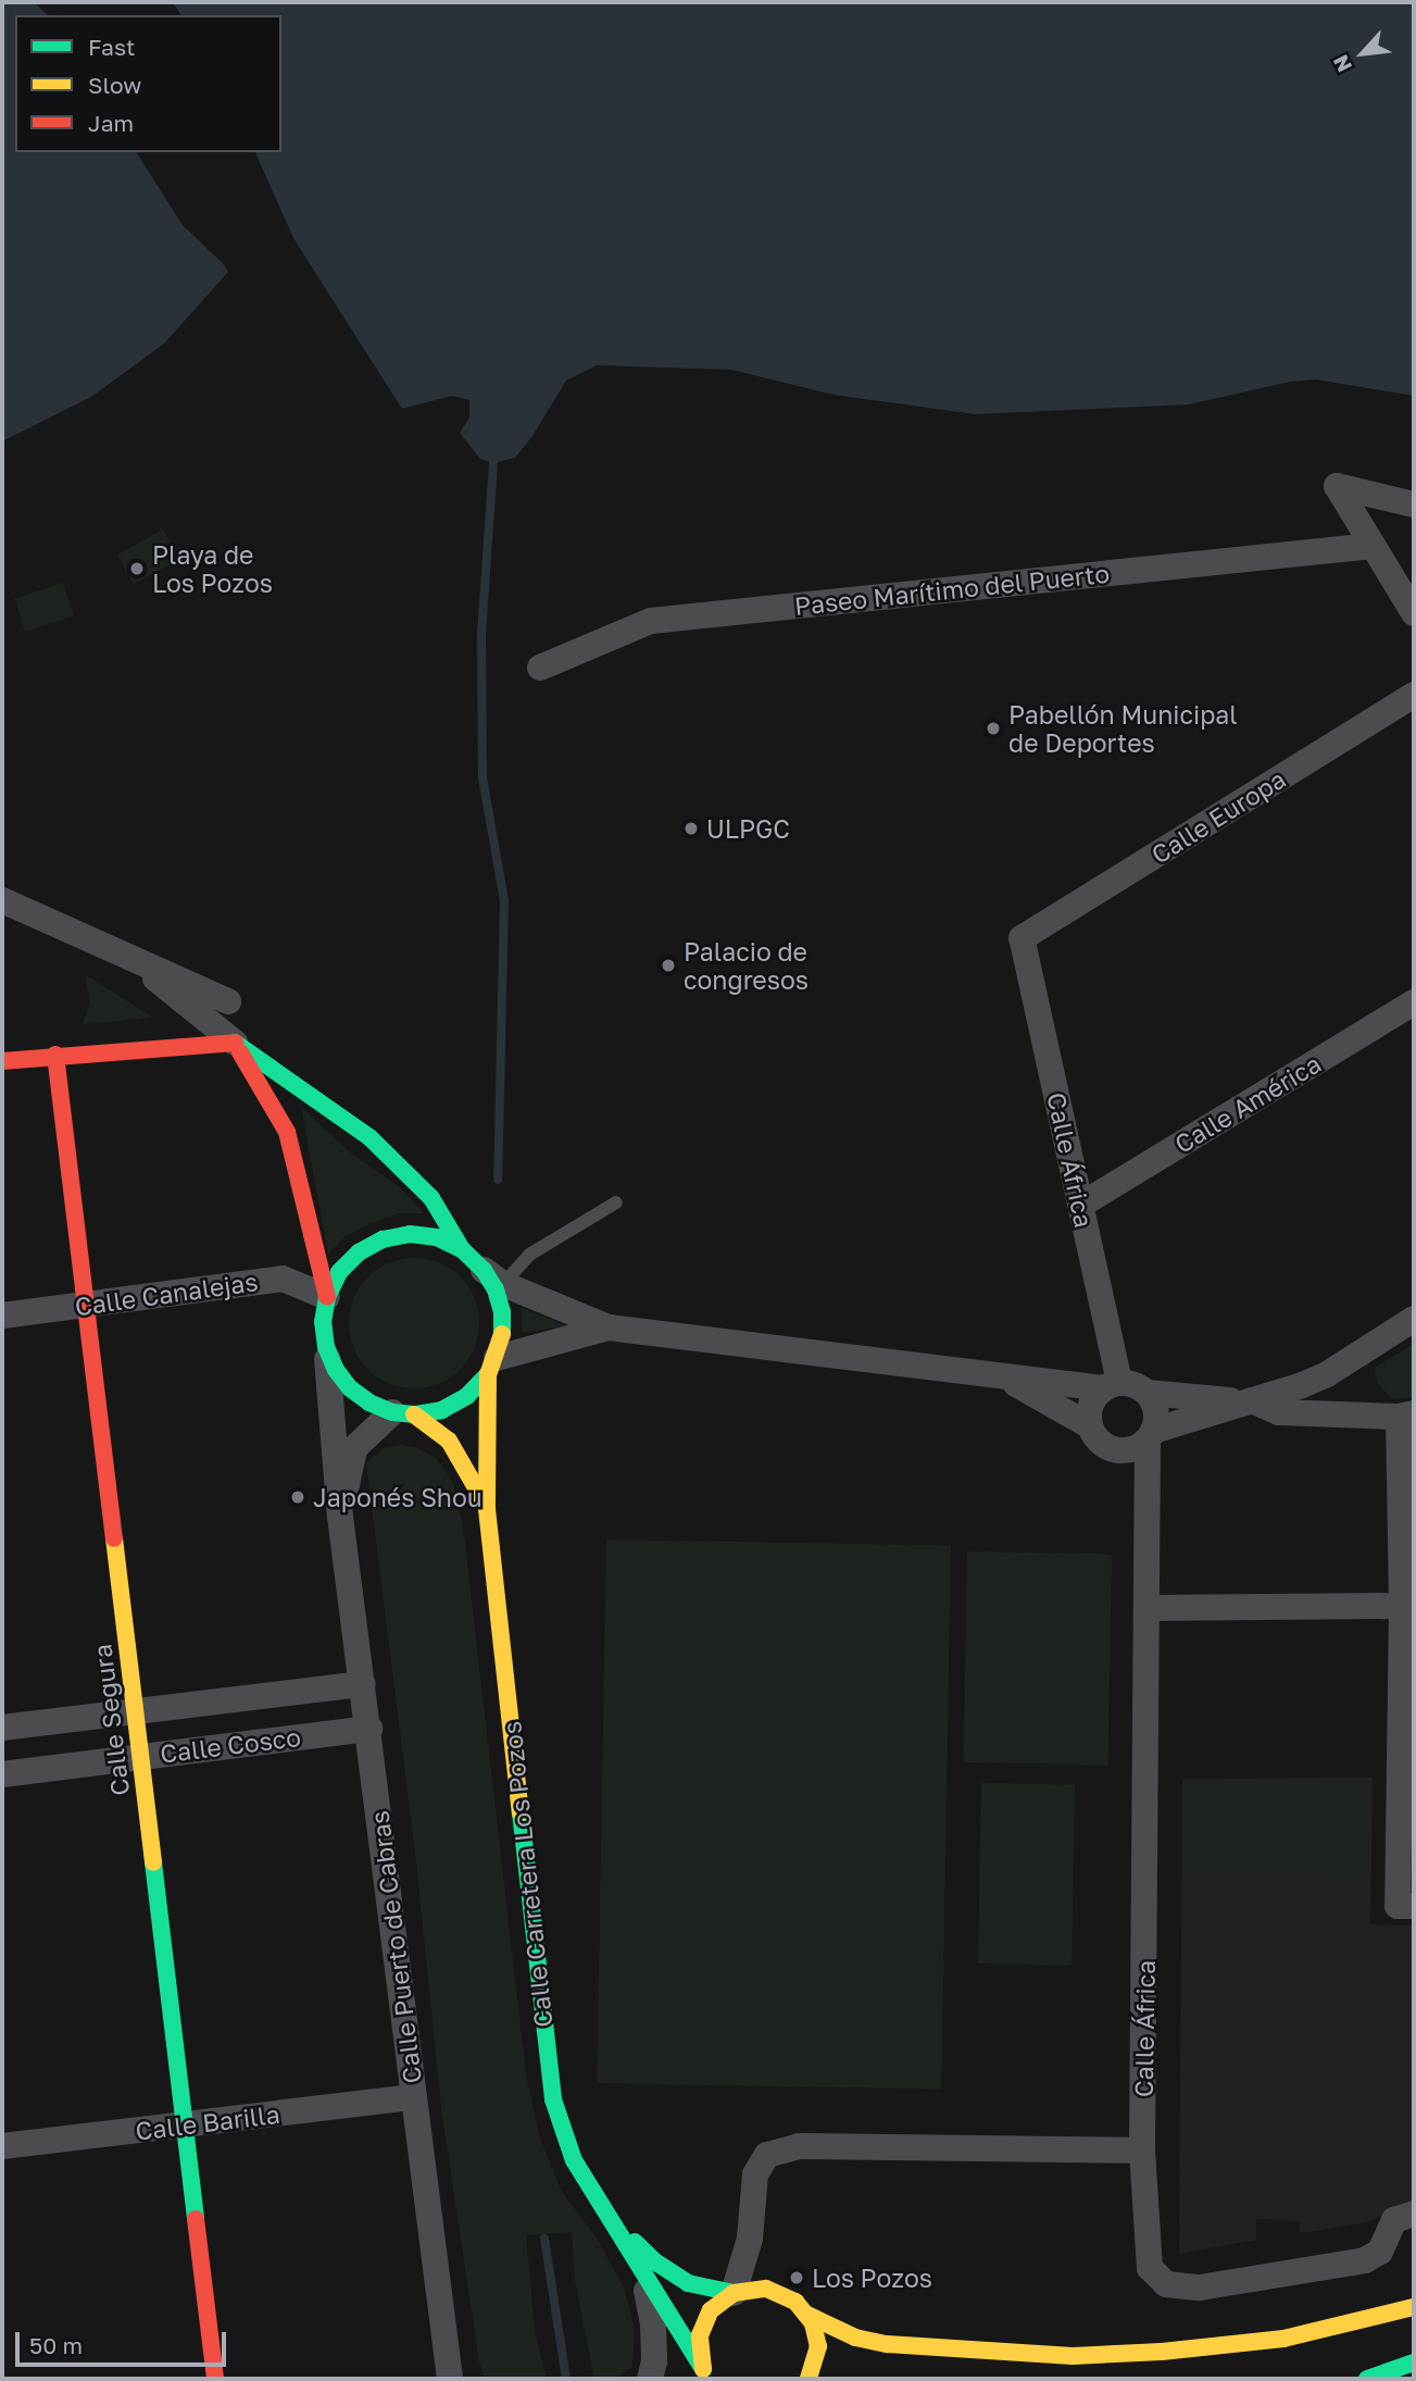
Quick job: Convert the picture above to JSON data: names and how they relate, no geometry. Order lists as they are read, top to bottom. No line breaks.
{"streets":{"main road":["Calle Segura","Calle Carretera Los Pozos"],"street":["Paseo Marítimo del Puerto","Calle Europa","Calle América","Calle África","Calle Canalejas","Calle Cosco","Calle Puerto de Cabras","Calle Barilla"]},"crossings":[["Calle Europa","Calle África"],["Calle América","Calle África"],["Calle Canalejas","Calle Segura"],["Calle Canalejas","Calle Carretera Los Pozos"],["Calle Canalejas","Calle Puerto de Cabras"],["Calle Segura","Calle Cosco"],["Calle Segura","Calle Barilla"],["Calle Cosco","Calle Puerto de Cabras"],["Calle Carretera Los Pozos","Calle Puerto de Cabras"],["Calle Puerto de Cabras","Calle Barilla"]],"places":["Playa de Los Pozos","Pabellón Municipal de Deportes","ULPGC","Palacio de congresos","Japonés Shou","Los Pozos"],"legend":["Fast","Slow","Jam"],"scale_bar":"50 m","north":"bottom left"}
